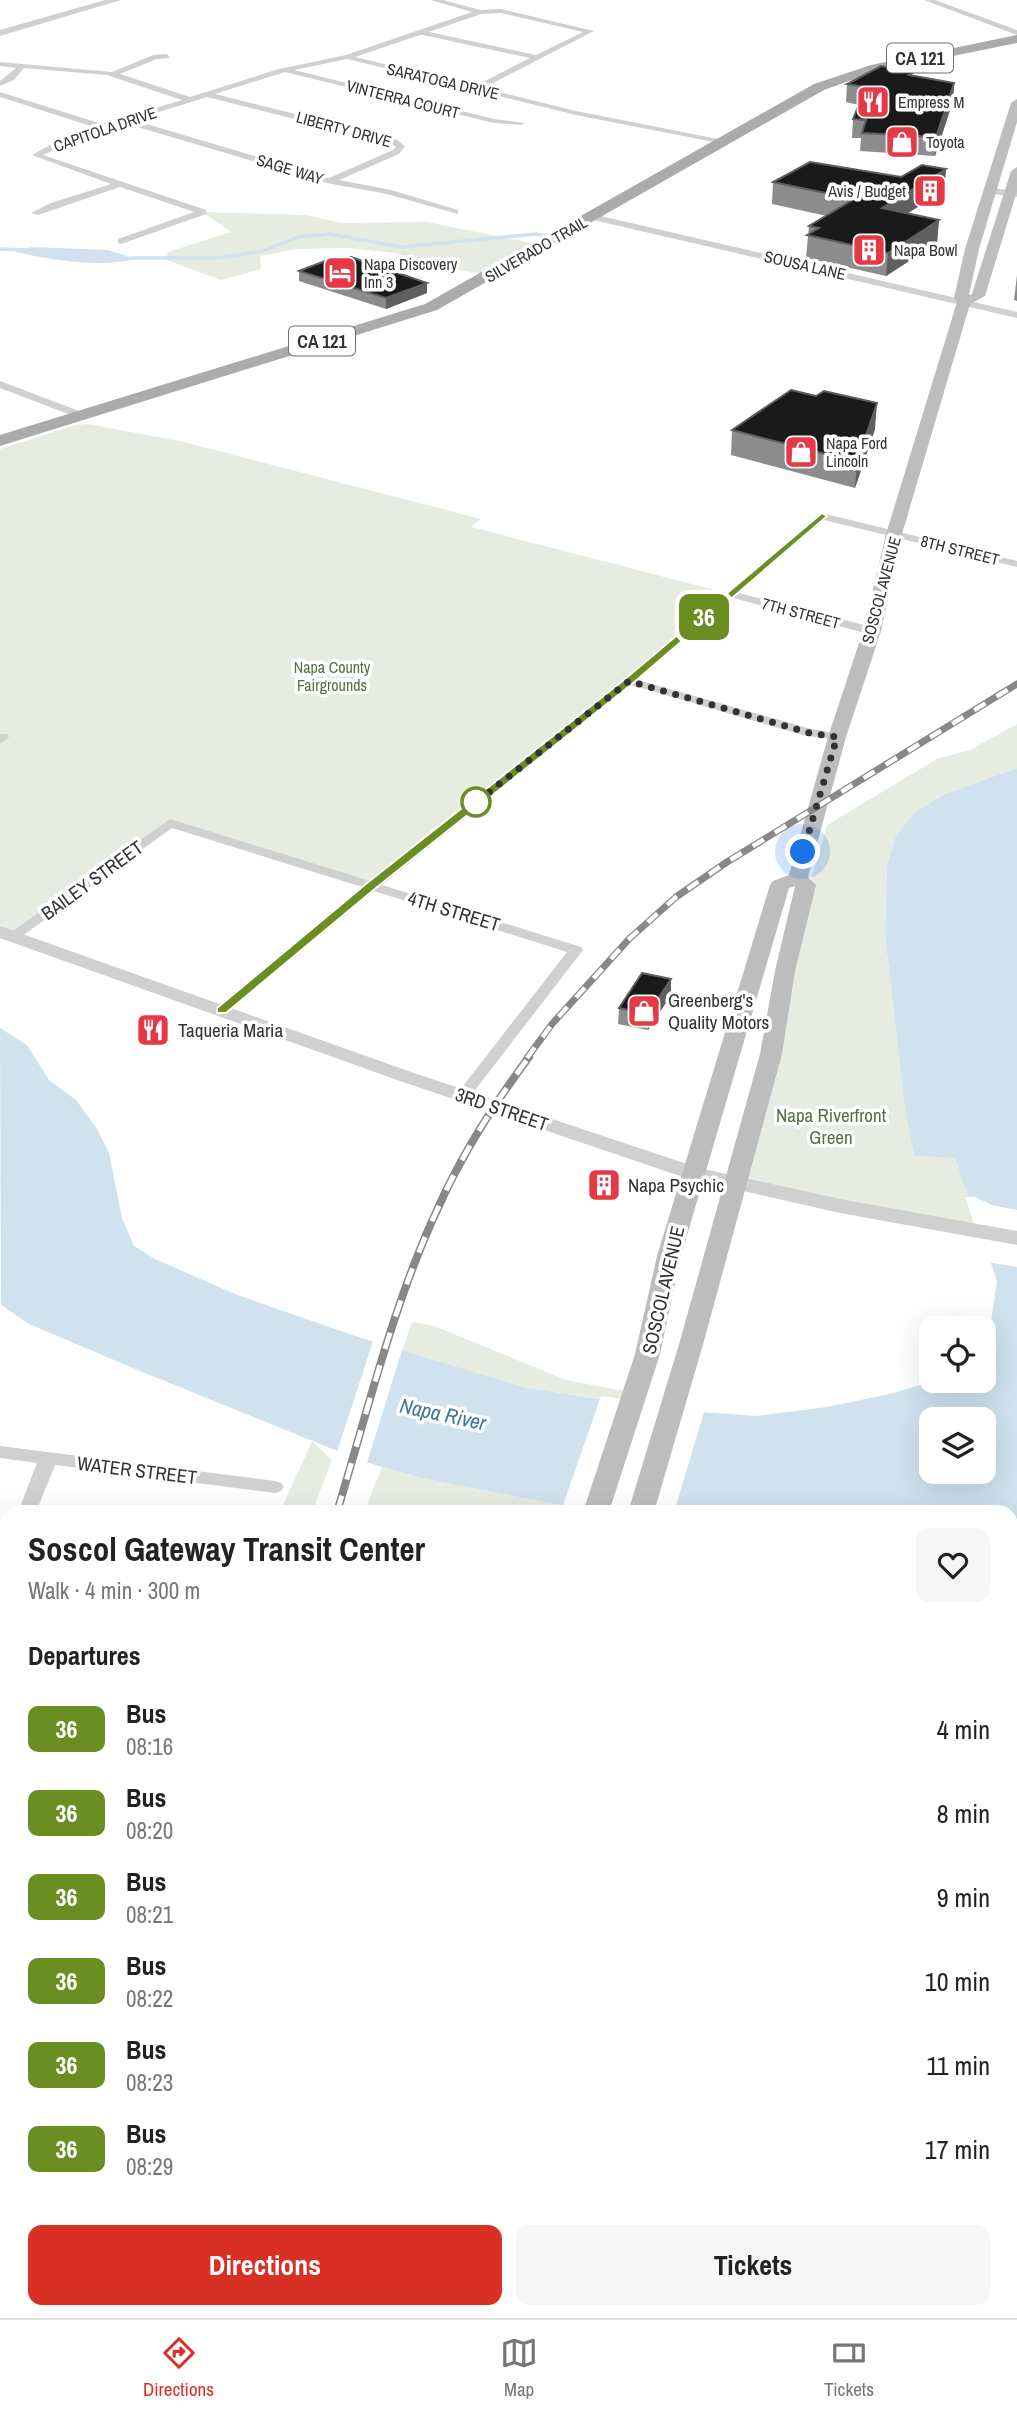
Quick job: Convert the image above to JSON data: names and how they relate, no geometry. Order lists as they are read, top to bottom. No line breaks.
{"streets":{"main road":["CA 121","SILVERADO TRAIL","SOSCOL AVENUE"],"street":["SARATOGA DRIVE","VINTERRA COURT","CAPITOLA DRIVE","LIBERTY DRIVE","SAGE WAY","SOUSA LANE","8TH STREET","7TH STREET","BAILEY STREET","4TH STREET","3RD STREET","WATER STREET"]},"crossings":[["SARATOGA DRIVE","CAPITOLA DRIVE"],["SARATOGA DRIVE","SILVERADO TRAIL"],["VINTERRA COURT","CAPITOLA DRIVE"],["CAPITOLA DRIVE","LIBERTY DRIVE"],["CAPITOLA DRIVE","SAGE WAY"],["LIBERTY DRIVE","SAGE WAY"],["SILVERADO TRAIL","SOUSA LANE"],["SOUSA LANE","SOSCOL AVENUE"],["8TH STREET","SOSCOL AVENUE"],["8TH STREET","7TH STREET"],["SOSCOL AVENUE","7TH STREET"],["SOSCOL AVENUE","3RD STREET"],["BAILEY STREET","4TH STREET"],["BAILEY STREET","3RD STREET"],["4TH STREET","3RD STREET"]],"water":["Napa River"],"parks":["Napa County Fairgrounds","Napa Riverfront Green"],"places":{"restaurant":["Empress M","Taqueria Maria"],"shop":["Toyota","Napa Ford Lincoln","Greenberg's Quality Motors"],"building":["Avis / Budget","Napa Bowl","Napa Psychic"],"hotel":["Napa Discovery Inn 3"]},"lines":["bus line 36"],"page":{"on_map":"36","heading":[["Soscol Gateway Transit Center","Walk · 4 min · 300 m"],"Departures"],"list":[{"mark":"36","name":"Bus","note":"08:16","value":"4 min"},{"mark":"36","name":"Bus","note":"08:20","value":"8 min"},{"mark":"36","name":"Bus","note":"08:21","value":"9 min"},{"mark":"36","name":"Bus","note":"08:22","value":"10 min"},{"mark":"36","name":"Bus","note":"08:23","value":"11 min"},{"mark":"36","name":"Bus","note":"08:29","value":"17 min"}],"buttons":["Directions","Tickets"],"tabs":["Directions","Map","Tickets"]}}
